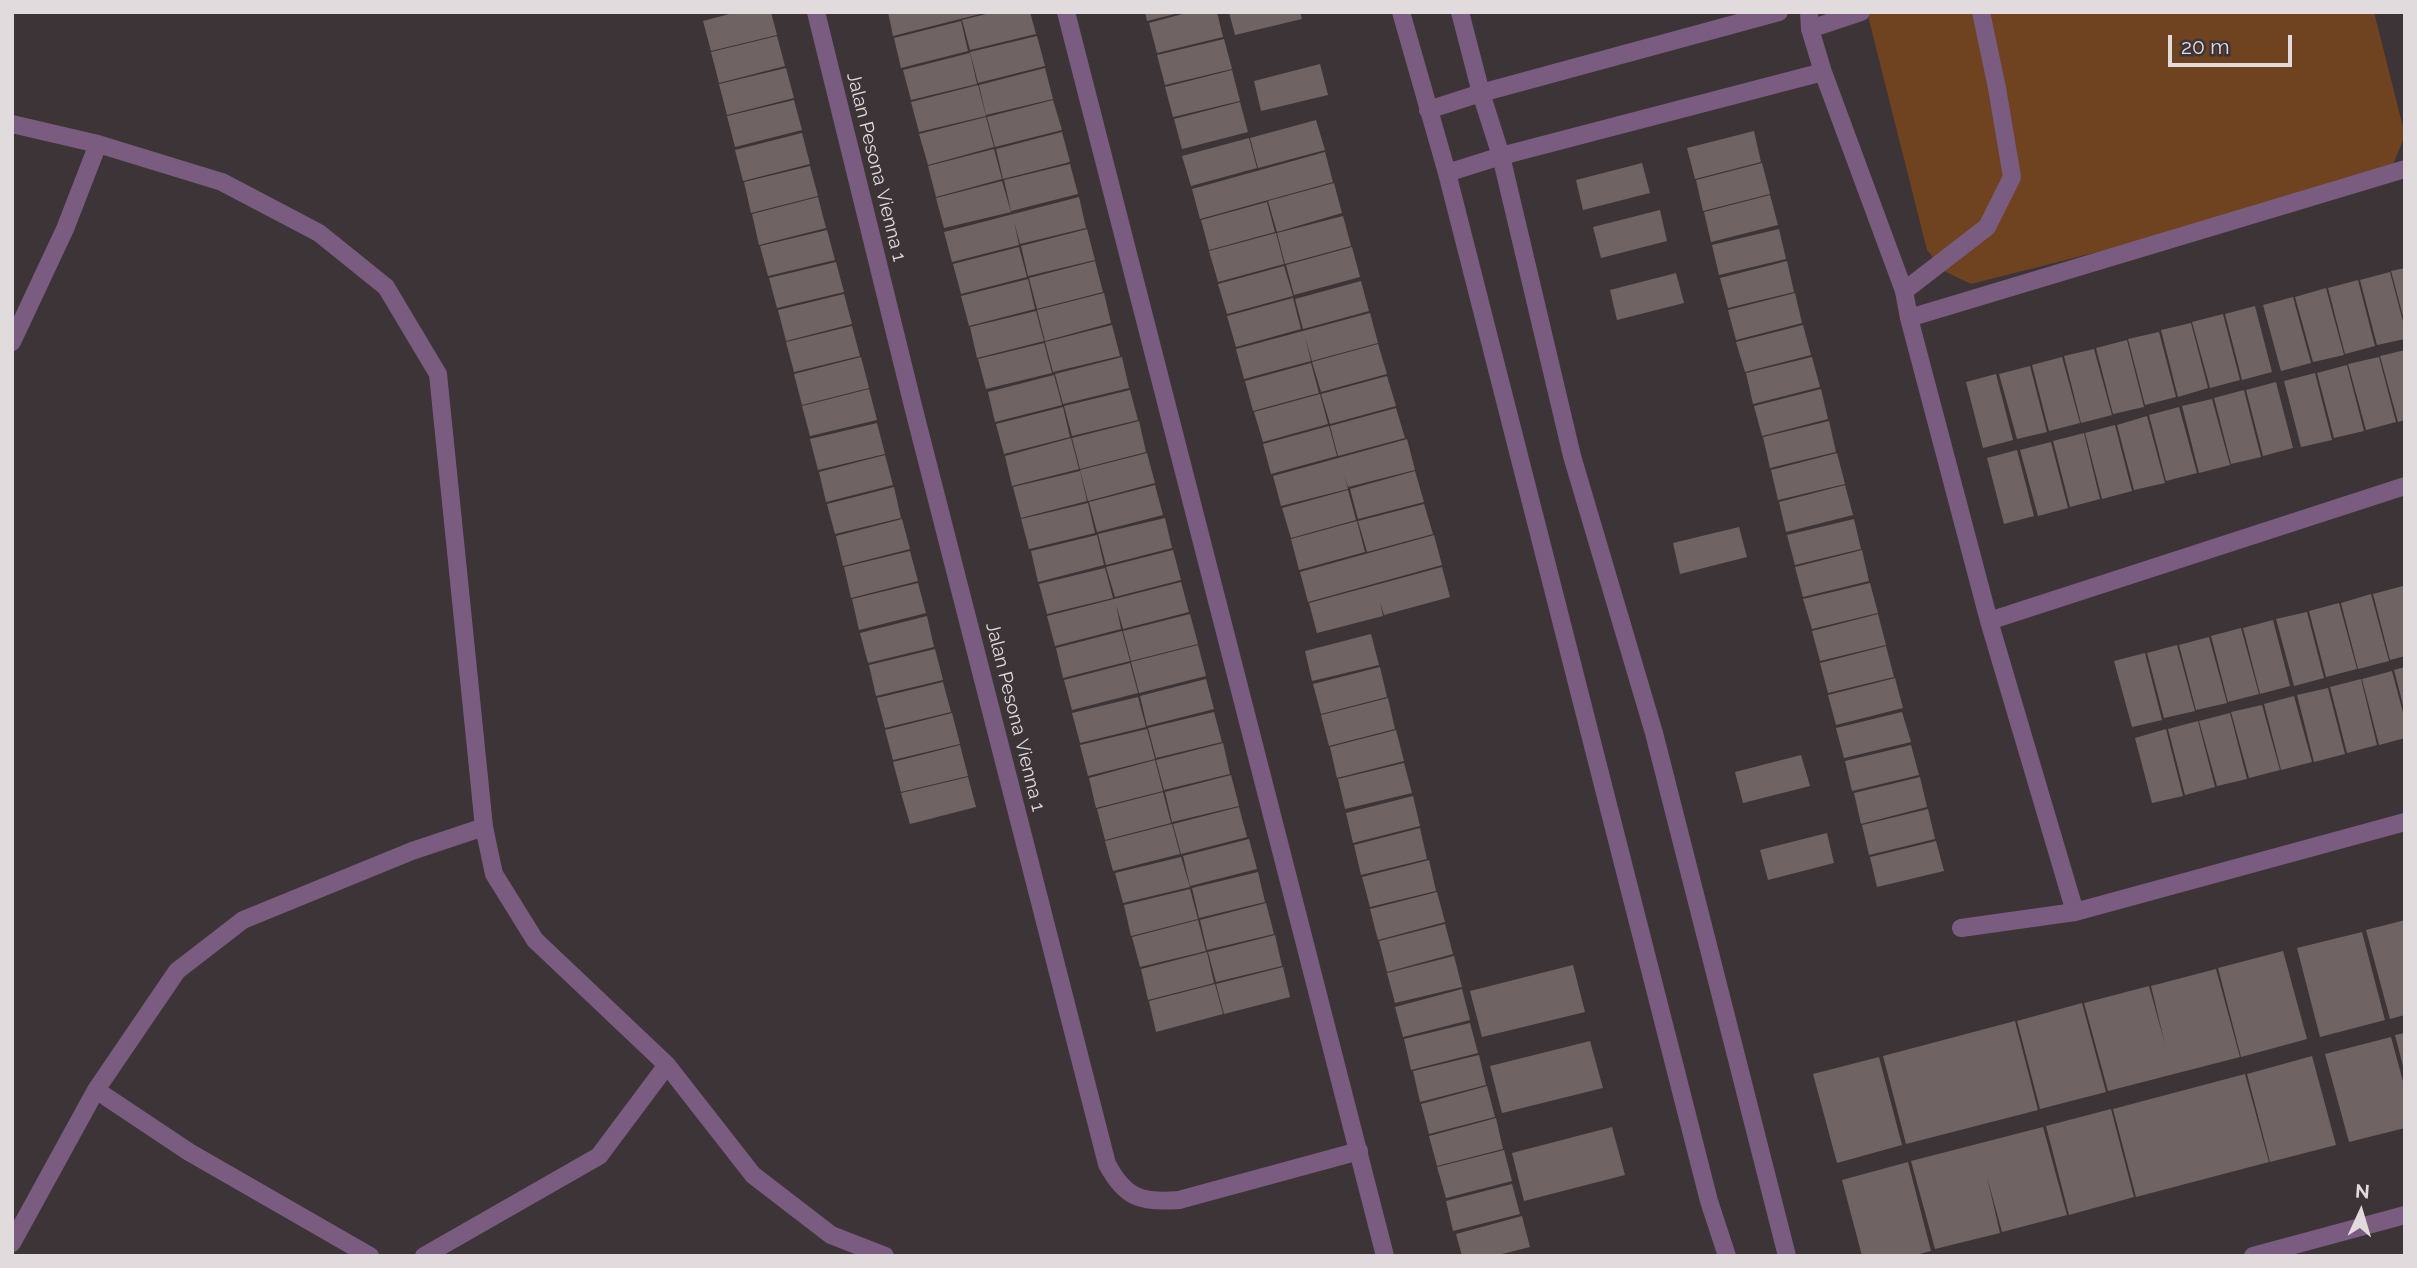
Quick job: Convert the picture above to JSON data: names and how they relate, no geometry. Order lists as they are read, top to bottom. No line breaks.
{"streets":{"street":["Jalan Pesona Vienna 1"]},"scale_bar":"20 m","north":"top"}
